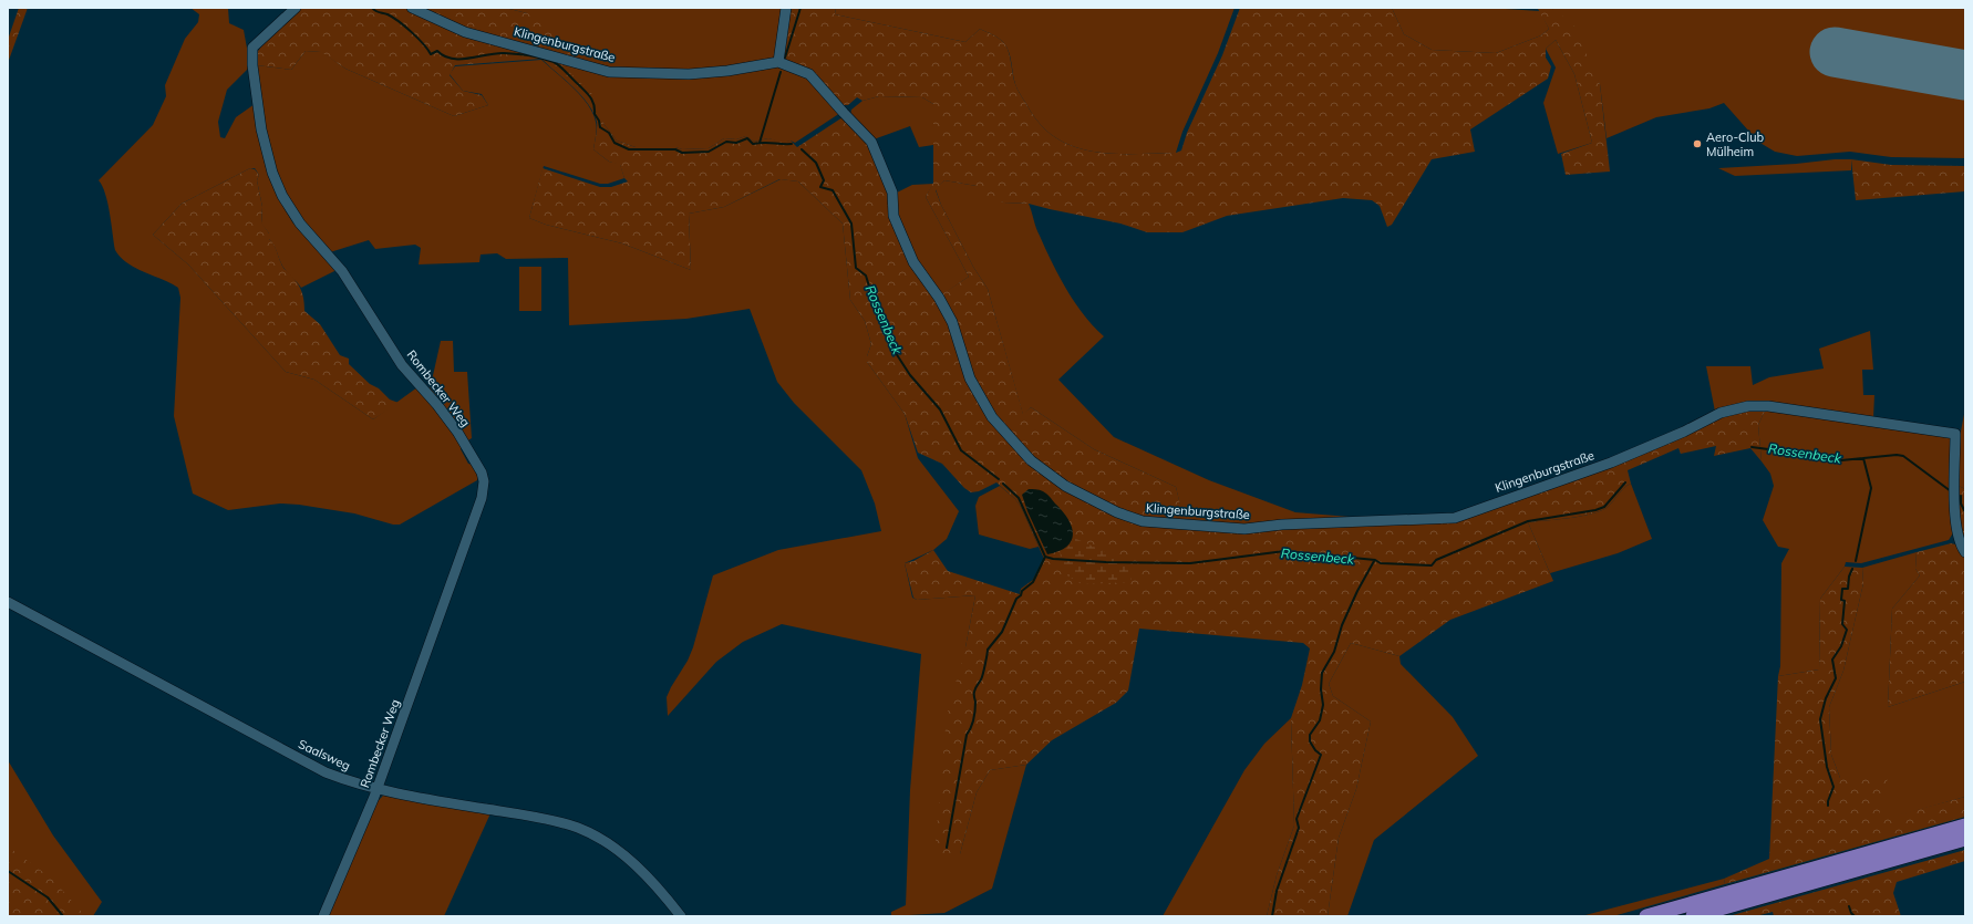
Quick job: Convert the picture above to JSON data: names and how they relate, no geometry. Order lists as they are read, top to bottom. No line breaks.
{"streets":{"street":["Klingenburgstraße","Rombecker Weg","Saalsweg"]},"crossings":[["Rombecker Weg","Saalsweg"]],"water":["Rossenbeck"],"places":["Aero-Club Mülheim"]}
